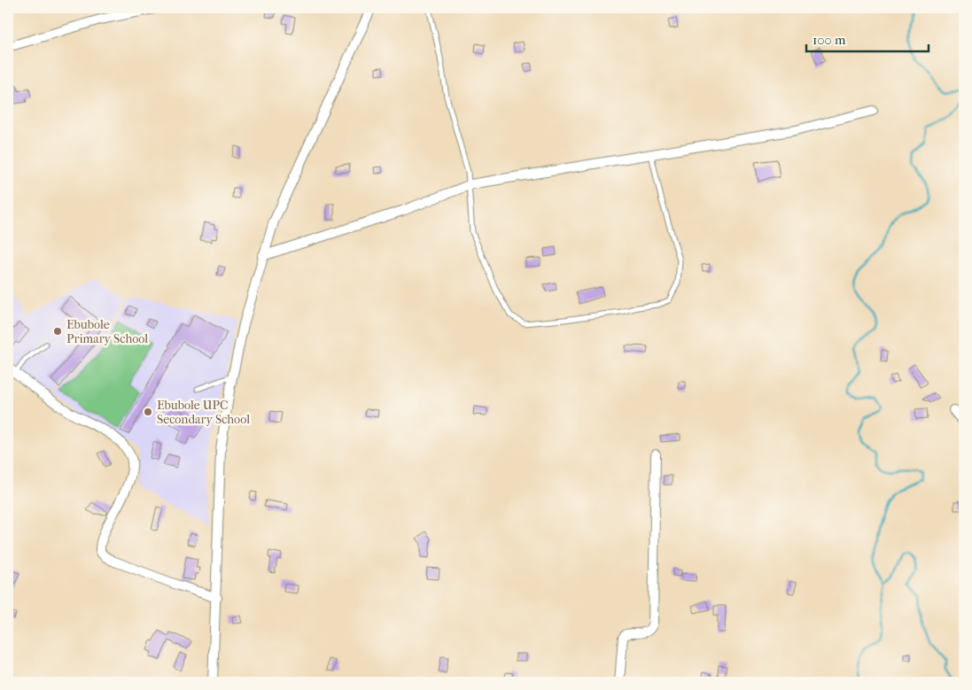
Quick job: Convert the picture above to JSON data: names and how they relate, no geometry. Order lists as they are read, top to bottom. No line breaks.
{"places":["Ebubole Primary School","Ebubole UPC Secondary School"],"scale_bar":"100 m"}
